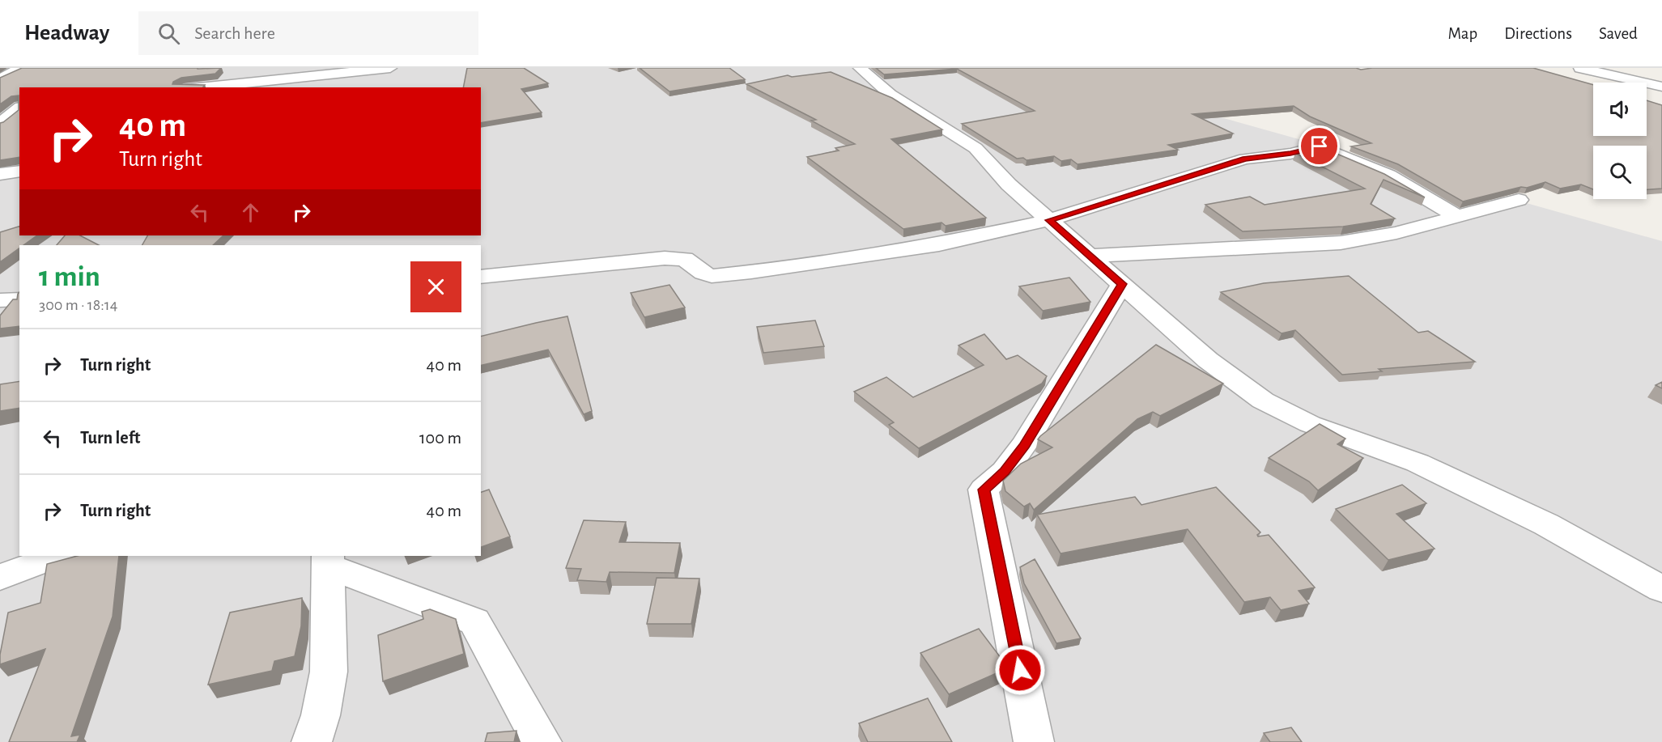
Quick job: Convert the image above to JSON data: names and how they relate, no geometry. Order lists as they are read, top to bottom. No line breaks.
{"page":{"header":"Headway","search":"Search here","nav":["Map","Directions","Saved"],"turn":["40 m","Turn right"],"heading":["1 min","300 m · 18:14"],"list":[{"name":"Turn right","value":"40 m"},{"name":"Turn left","value":"100 m"},{"name":"Turn right","value":"40 m"}]}}
